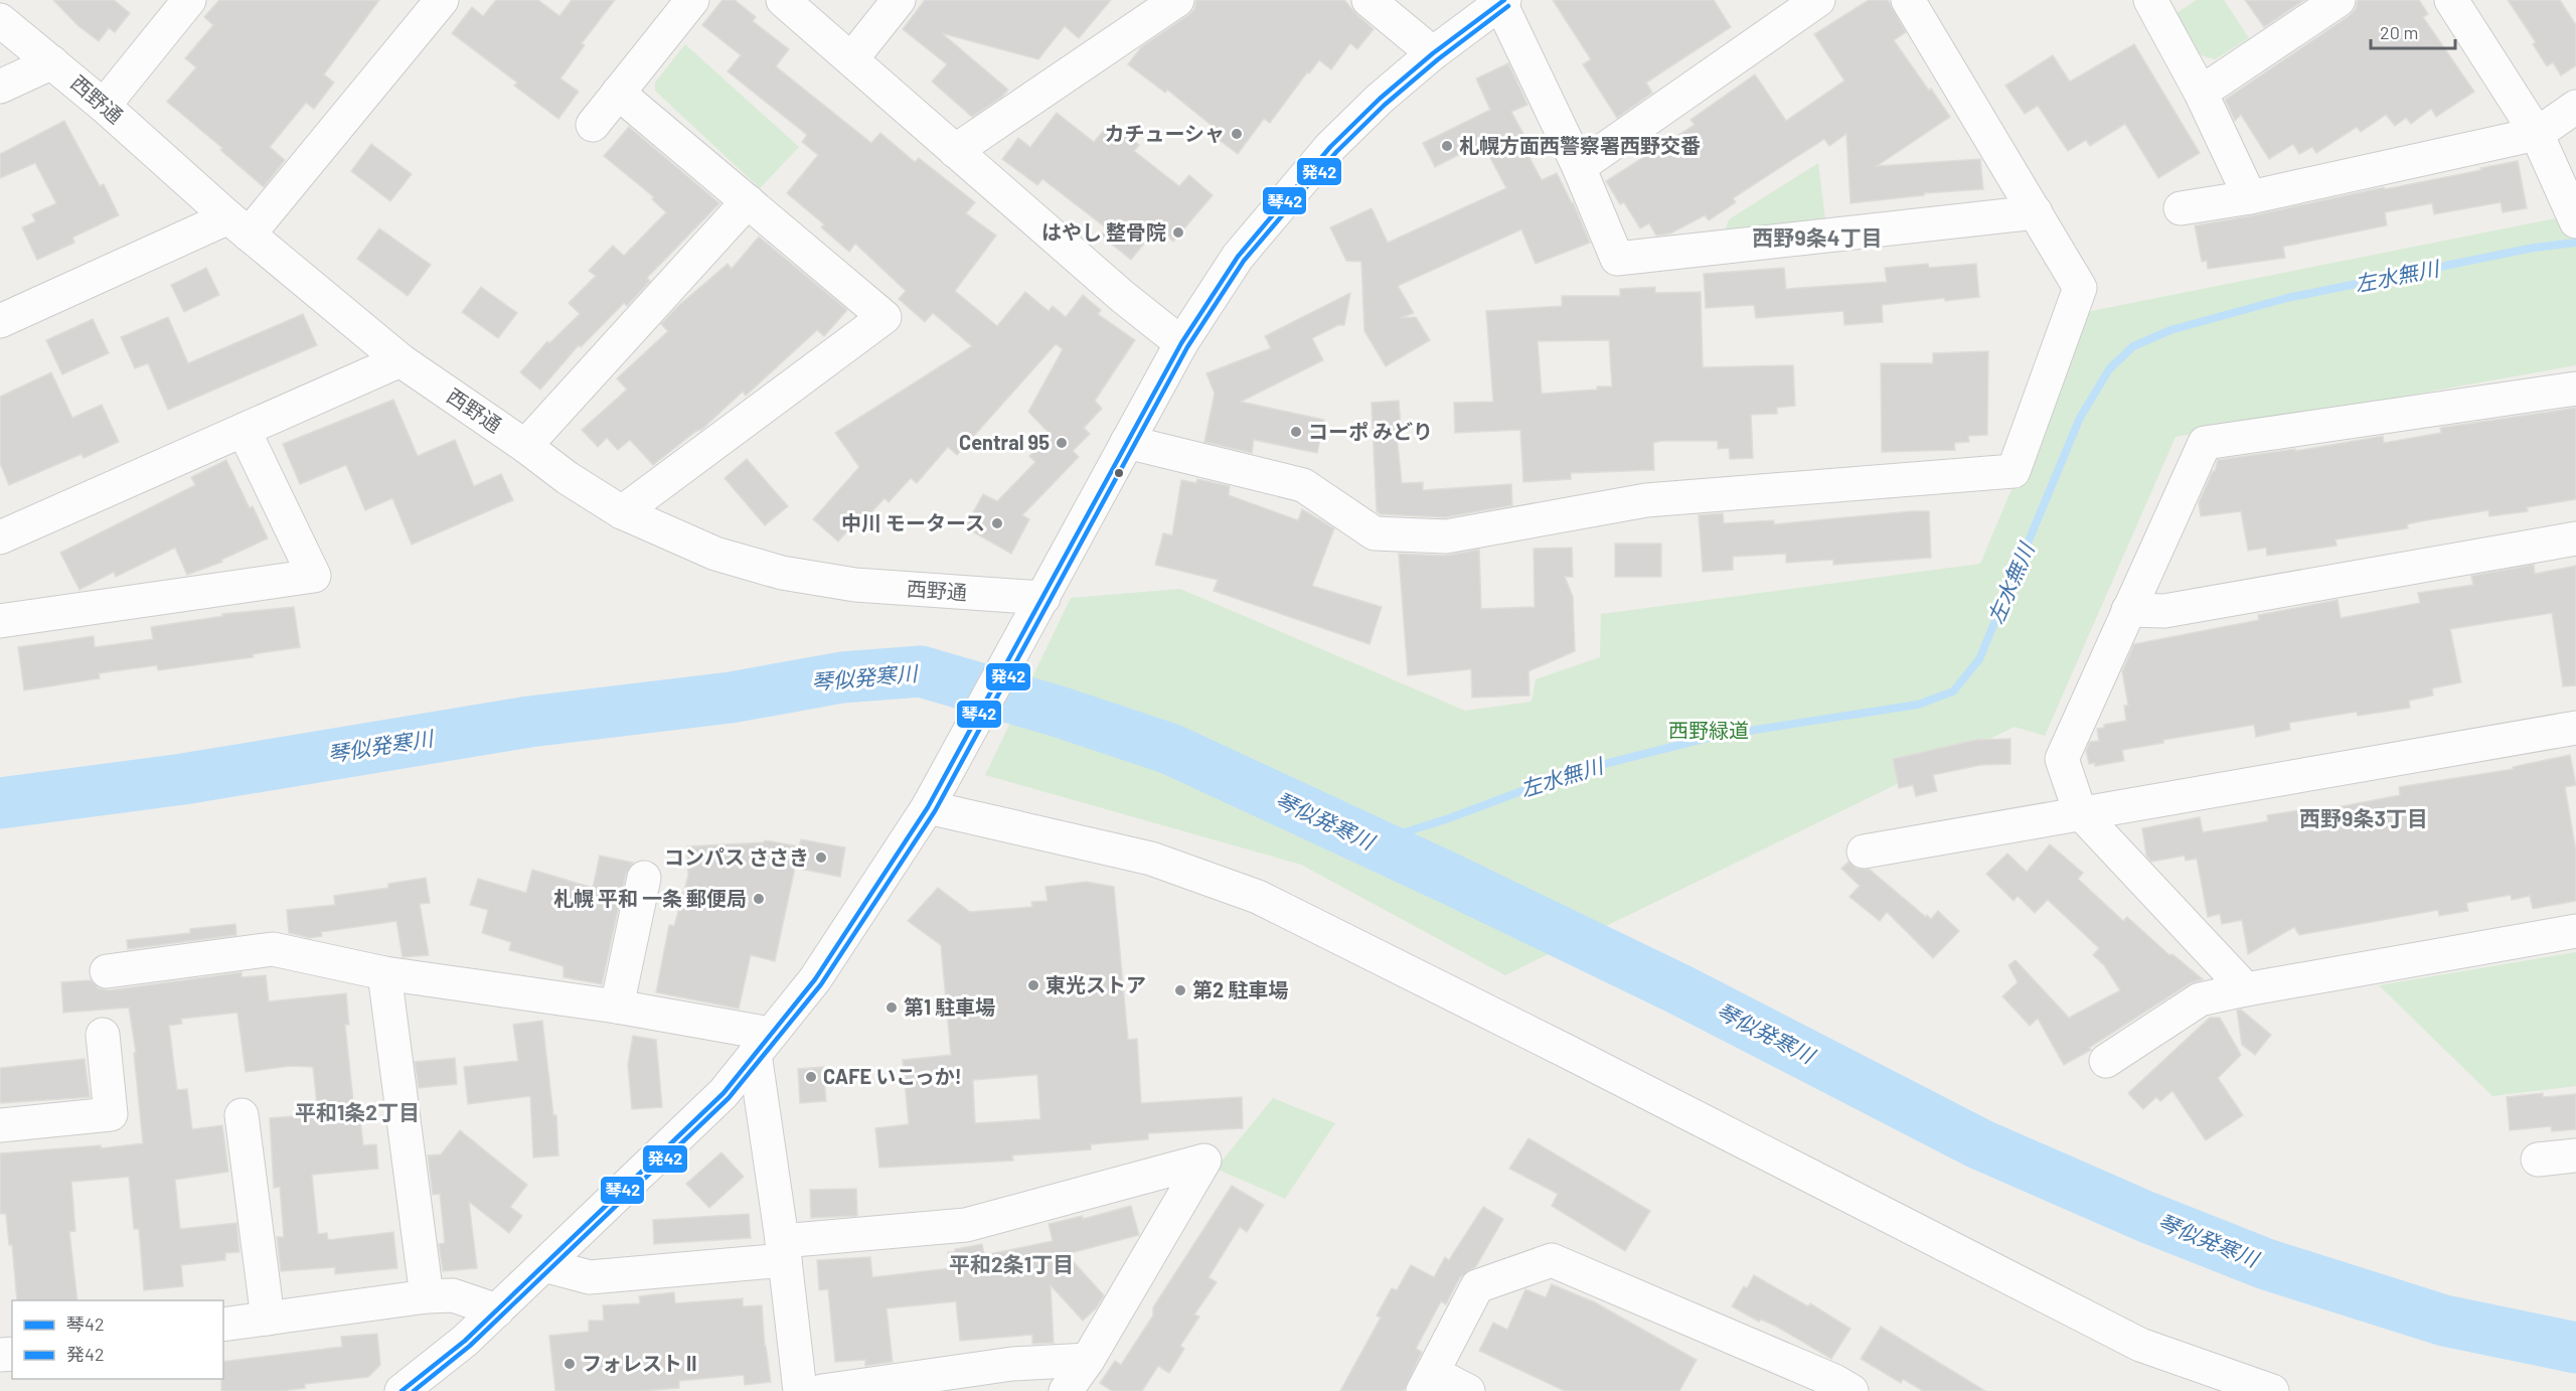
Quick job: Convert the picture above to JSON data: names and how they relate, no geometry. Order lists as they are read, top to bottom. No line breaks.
{"streets":{"street":["西野通"]},"districts":["西野9条4丁目","西野9条3丁目","平和1条2丁目","平和2条1丁目"],"water":["左水無川","琴似発寒川"],"parks":["西野緑道"],"places":["カチューシャ","札幌方面西警察署西野交番","はやし 整骨院","コーポ みどり","Central 95","中川 モータース","コンパス ささき","札幌 平和 一条 郵便局","東光ストア","第2 駐車場","第1 駐車場","CAFE いこっか!","フォレスト II"],"lines":["transit line 琴42","transit line 発42"],"legend":["琴42","発42"],"scale_bar":"20 m"}
